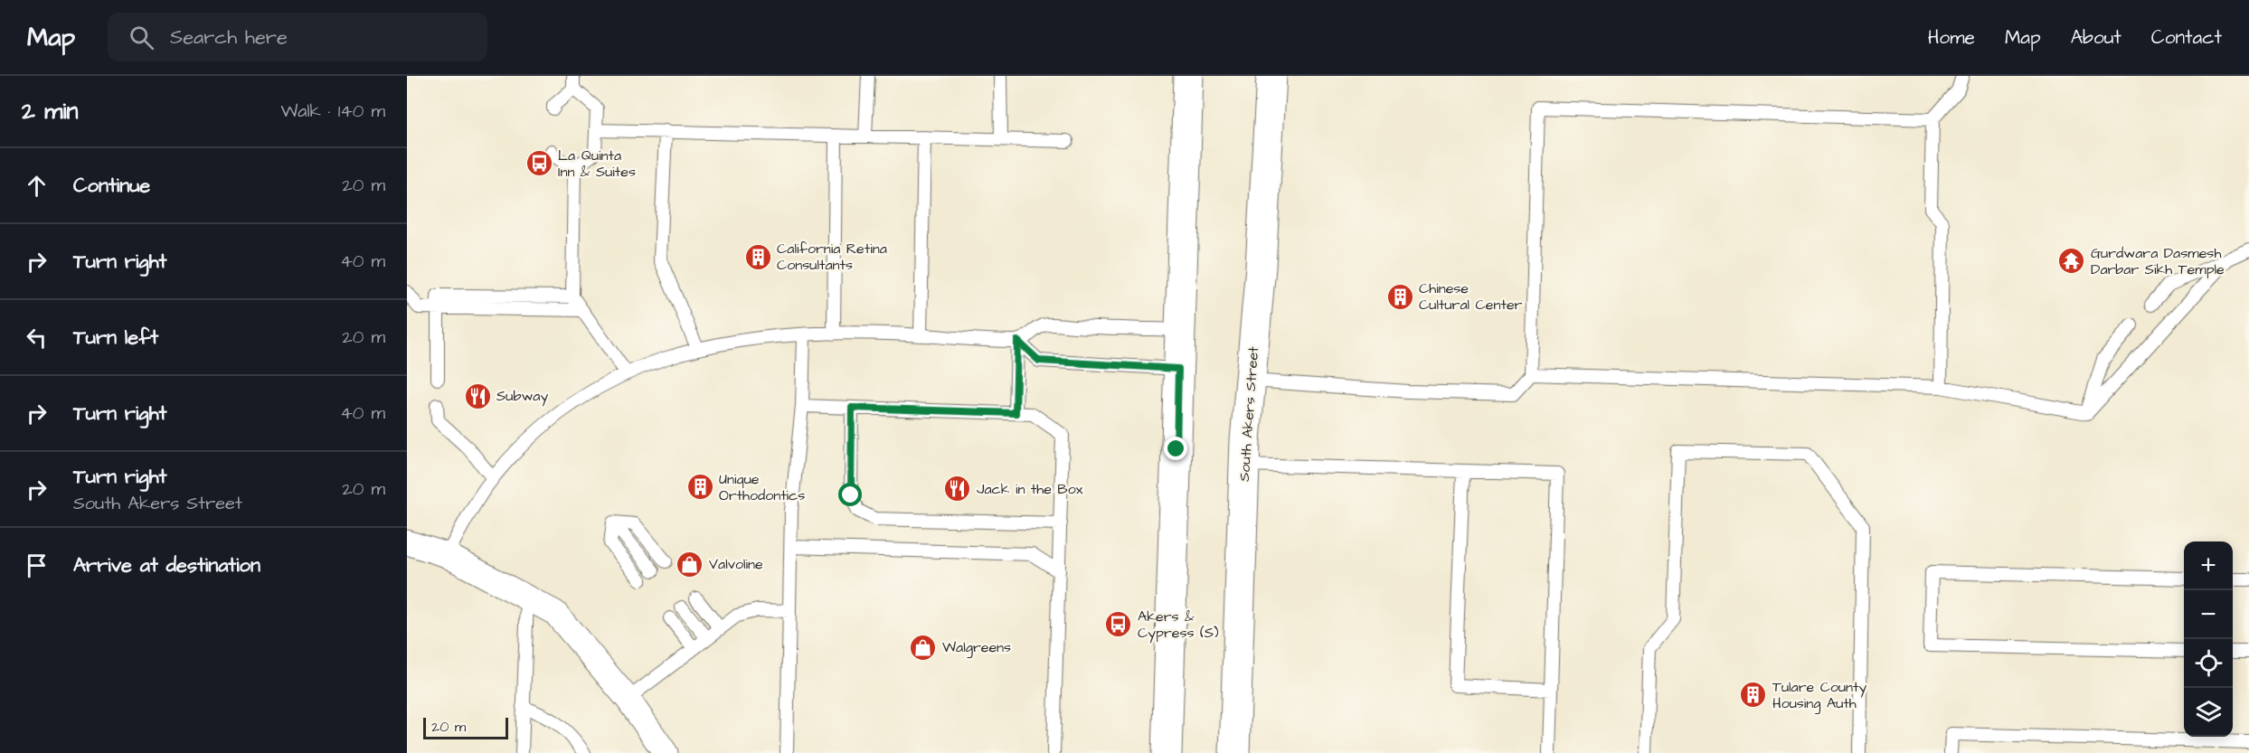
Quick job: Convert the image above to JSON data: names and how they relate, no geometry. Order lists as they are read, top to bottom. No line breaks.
{"streets":{"main road":["South Akers Street"]},"places":{"bus stop":["La Quinta Inn & Suites","Akers & Cypress (S)"],"building":["California Retina Consultants","Chinese Cultural Center","Unique Orthodontics","Tulare County Housing Auth"],"temple":["Gurdwara Dasmesh Darbar Sikh Temple"],"restaurant":["Subway","Jack in the Box"],"shop":["Valvoline","Walgreens"]},"scale_bar":"20 m","page":{"header":"Map","search":"Search here","nav":["Home","Map","About","Contact"],"heading":["2 min","Walk · 140 m"],"list":[["Continue","20 m"],["Turn right","40 m"],["Turn left","20 m"],["Turn right","40 m"],["Turn right","South Akers Street","20 m"],"Arrive at destination"],"map_buttons":["+","−"],"scale":"20 m"}}
